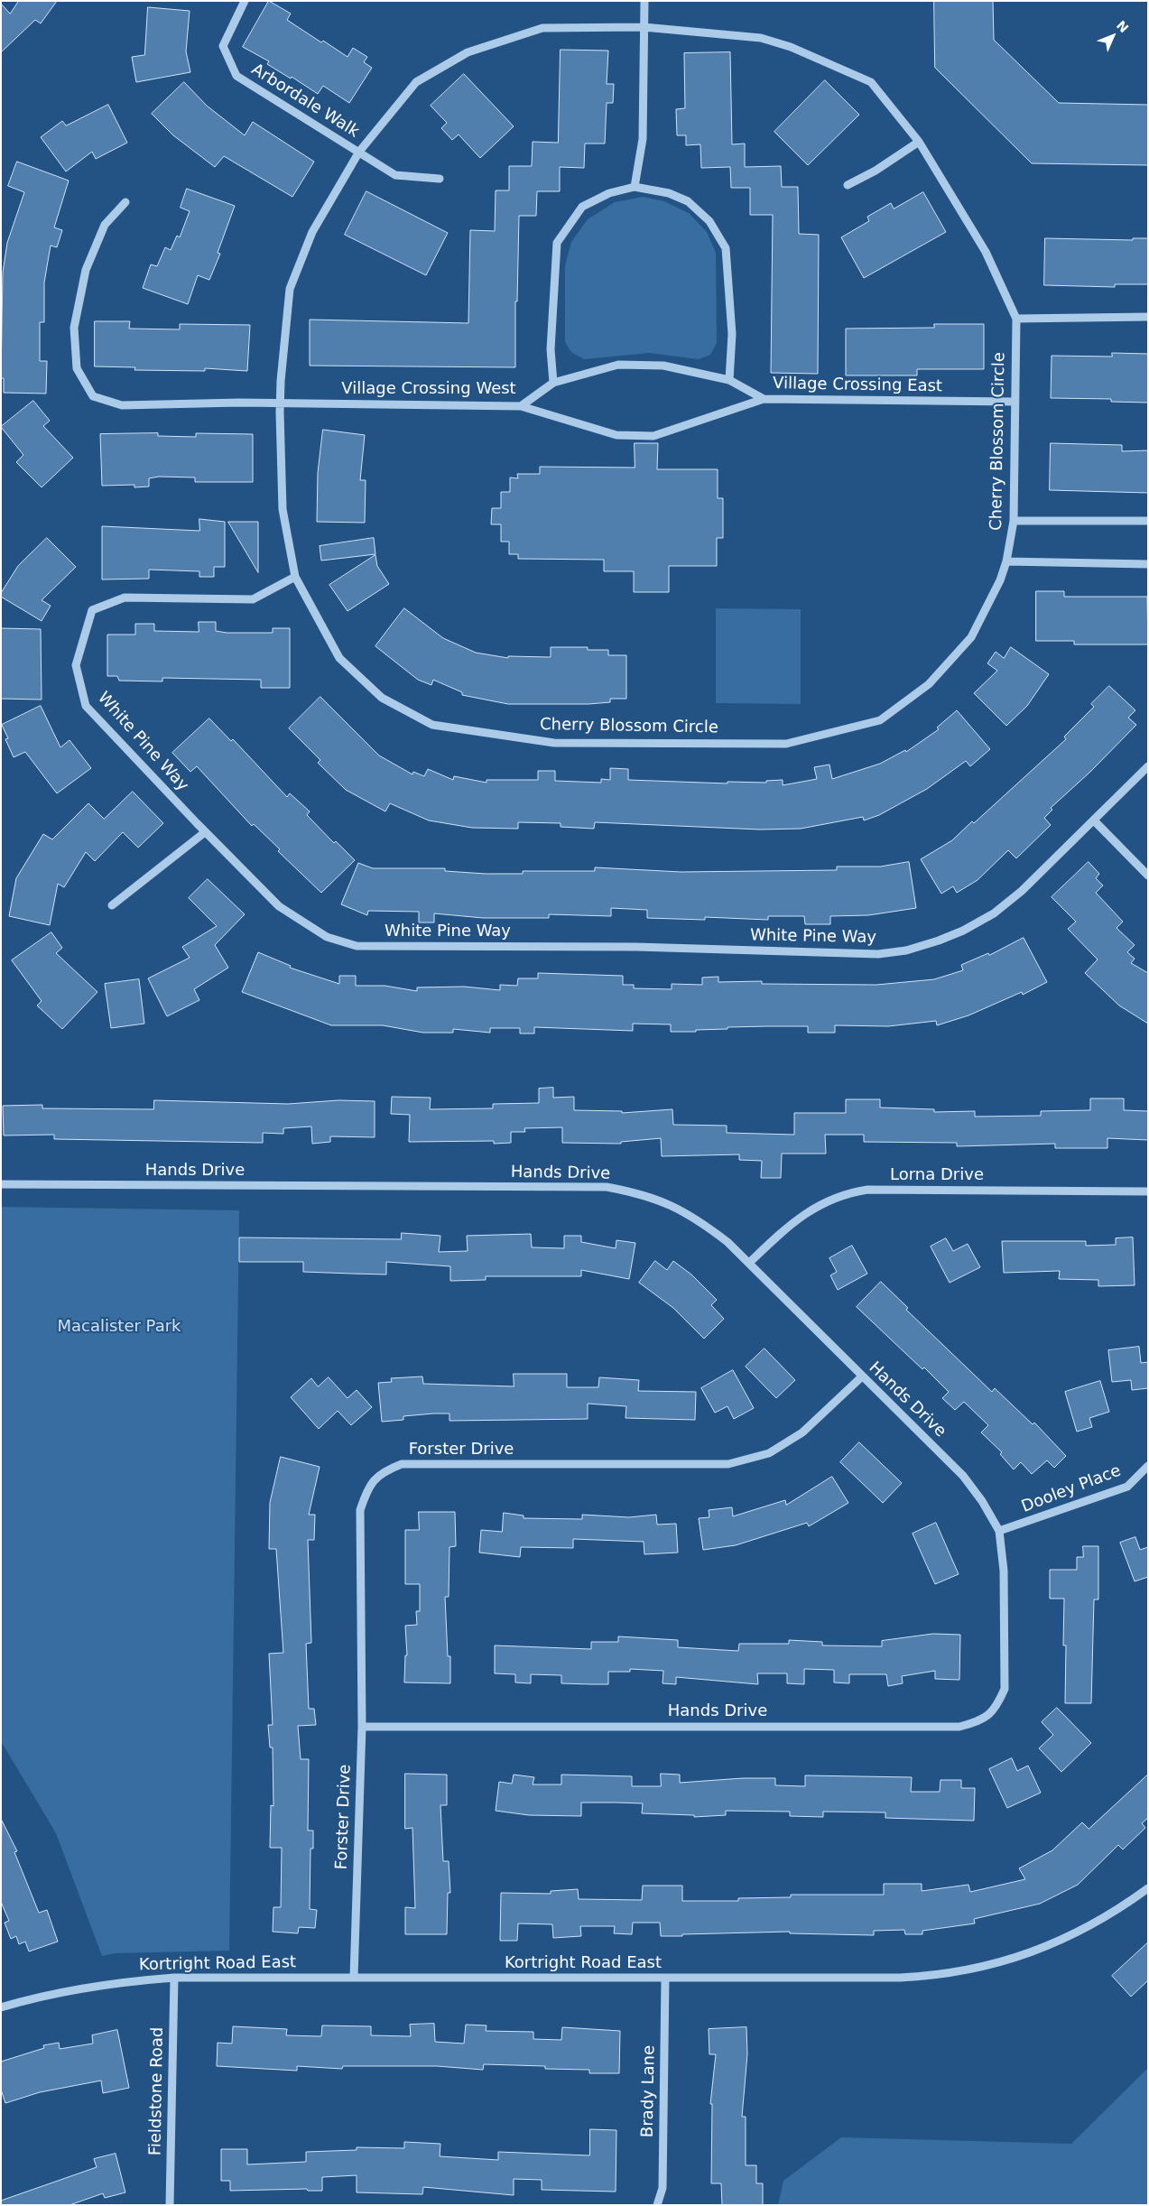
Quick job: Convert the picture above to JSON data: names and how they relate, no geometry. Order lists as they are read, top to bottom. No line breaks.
{"streets":{"street":["Arbordale Walk","Village Crossing East","Village Crossing West","Cherry Blossom Circle","White Pine Way","Hands Drive","Lorna Drive","Forster Drive","Dooley Place","Kortright Road East","Fieldstone Road","Brady Lane"]},"crossings":[["Arbordale Walk","Cherry Blossom Circle"],["Village Crossing East","Village Crossing West"],["Village Crossing East","Cherry Blossom Circle"],["Village Crossing West","Cherry Blossom Circle"],["Cherry Blossom Circle","White Pine Way"],["Hands Drive","Lorna Drive"],["Hands Drive","Forster Drive"],["Hands Drive","Dooley Place"],["Forster Drive","Kortright Road East"],["Kortright Road East","Fieldstone Road"],["Kortright Road East","Brady Lane"]],"parks":["Macalister Park"],"north":"top right"}
